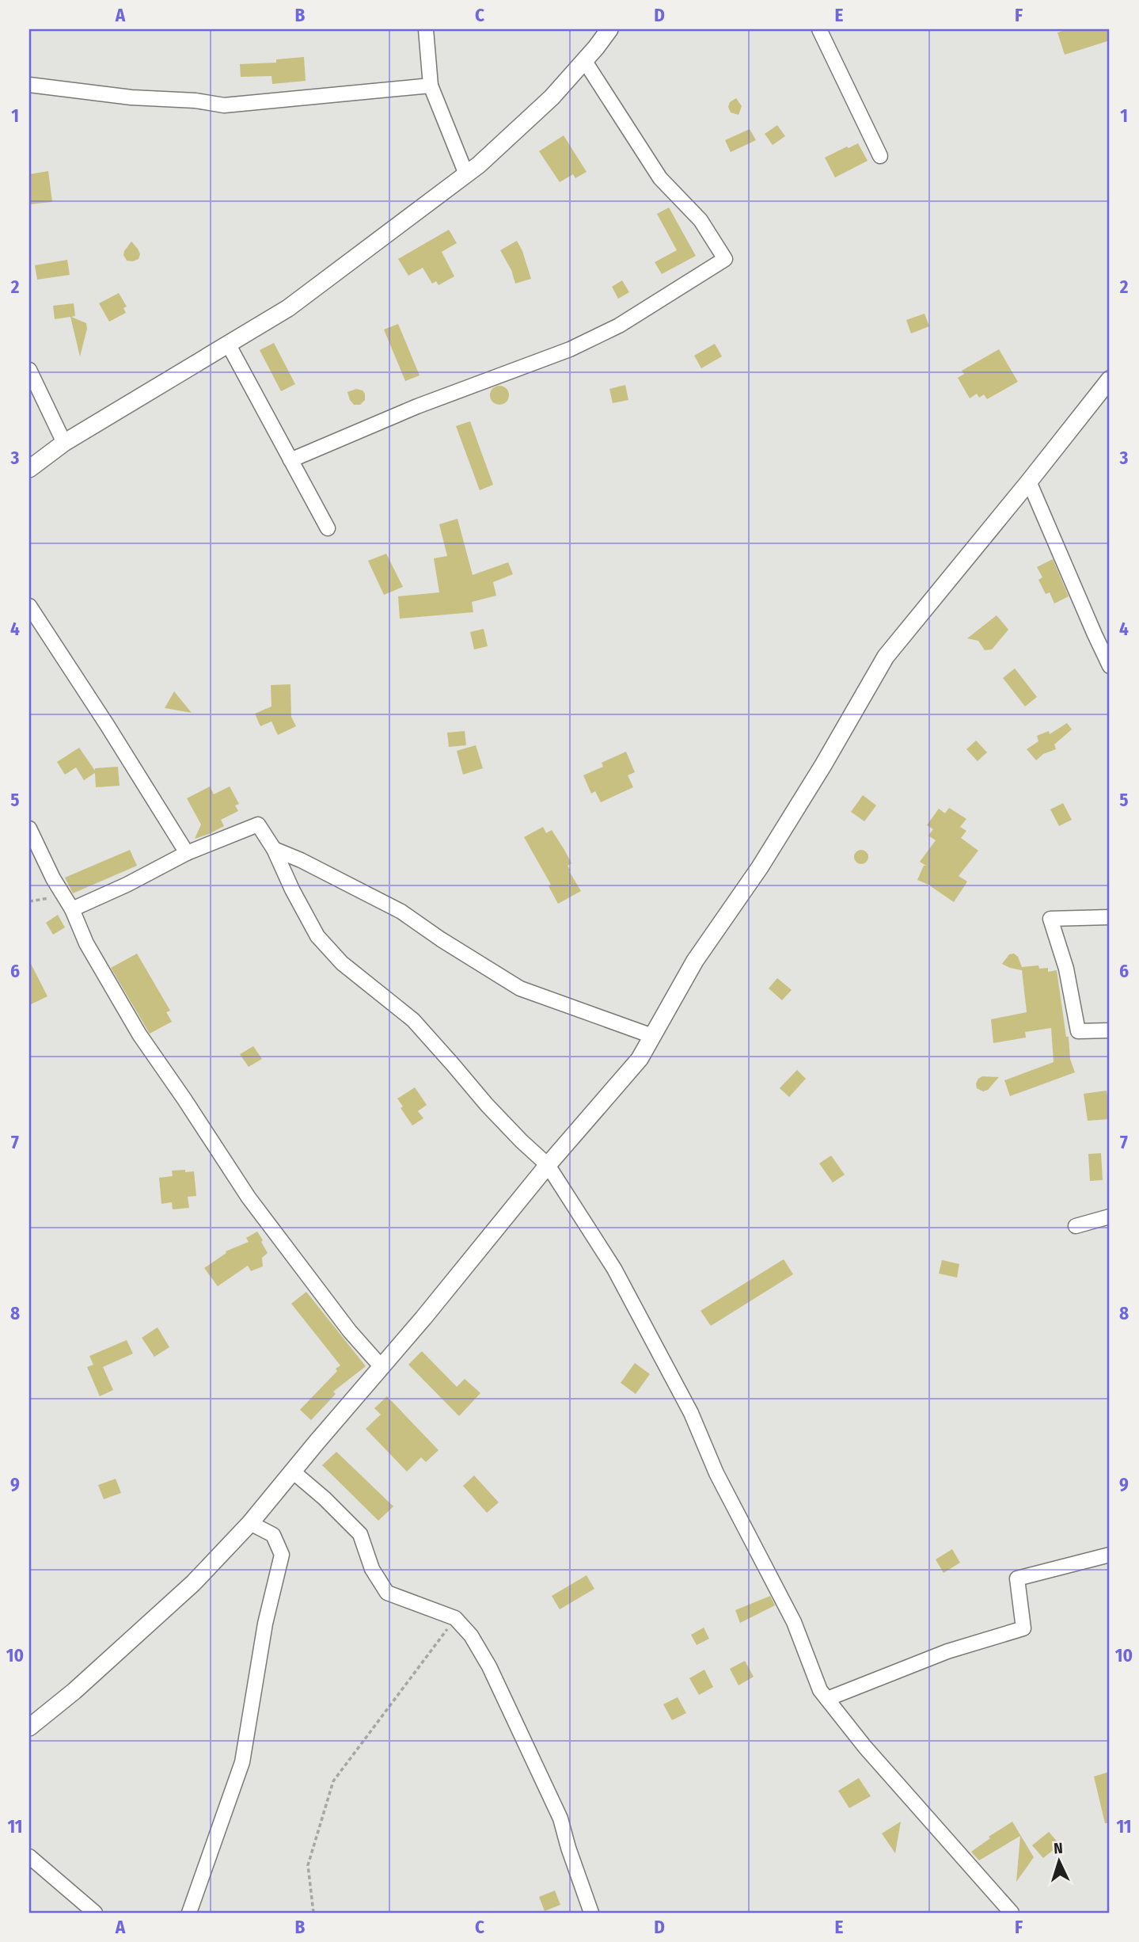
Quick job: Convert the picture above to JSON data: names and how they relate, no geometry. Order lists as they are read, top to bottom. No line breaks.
{"north":"top","grid":{"columns":["A","B","C","D","E","F"],"rows":["1","2","3","4","5","6","7","8","9","10","11"]}}
